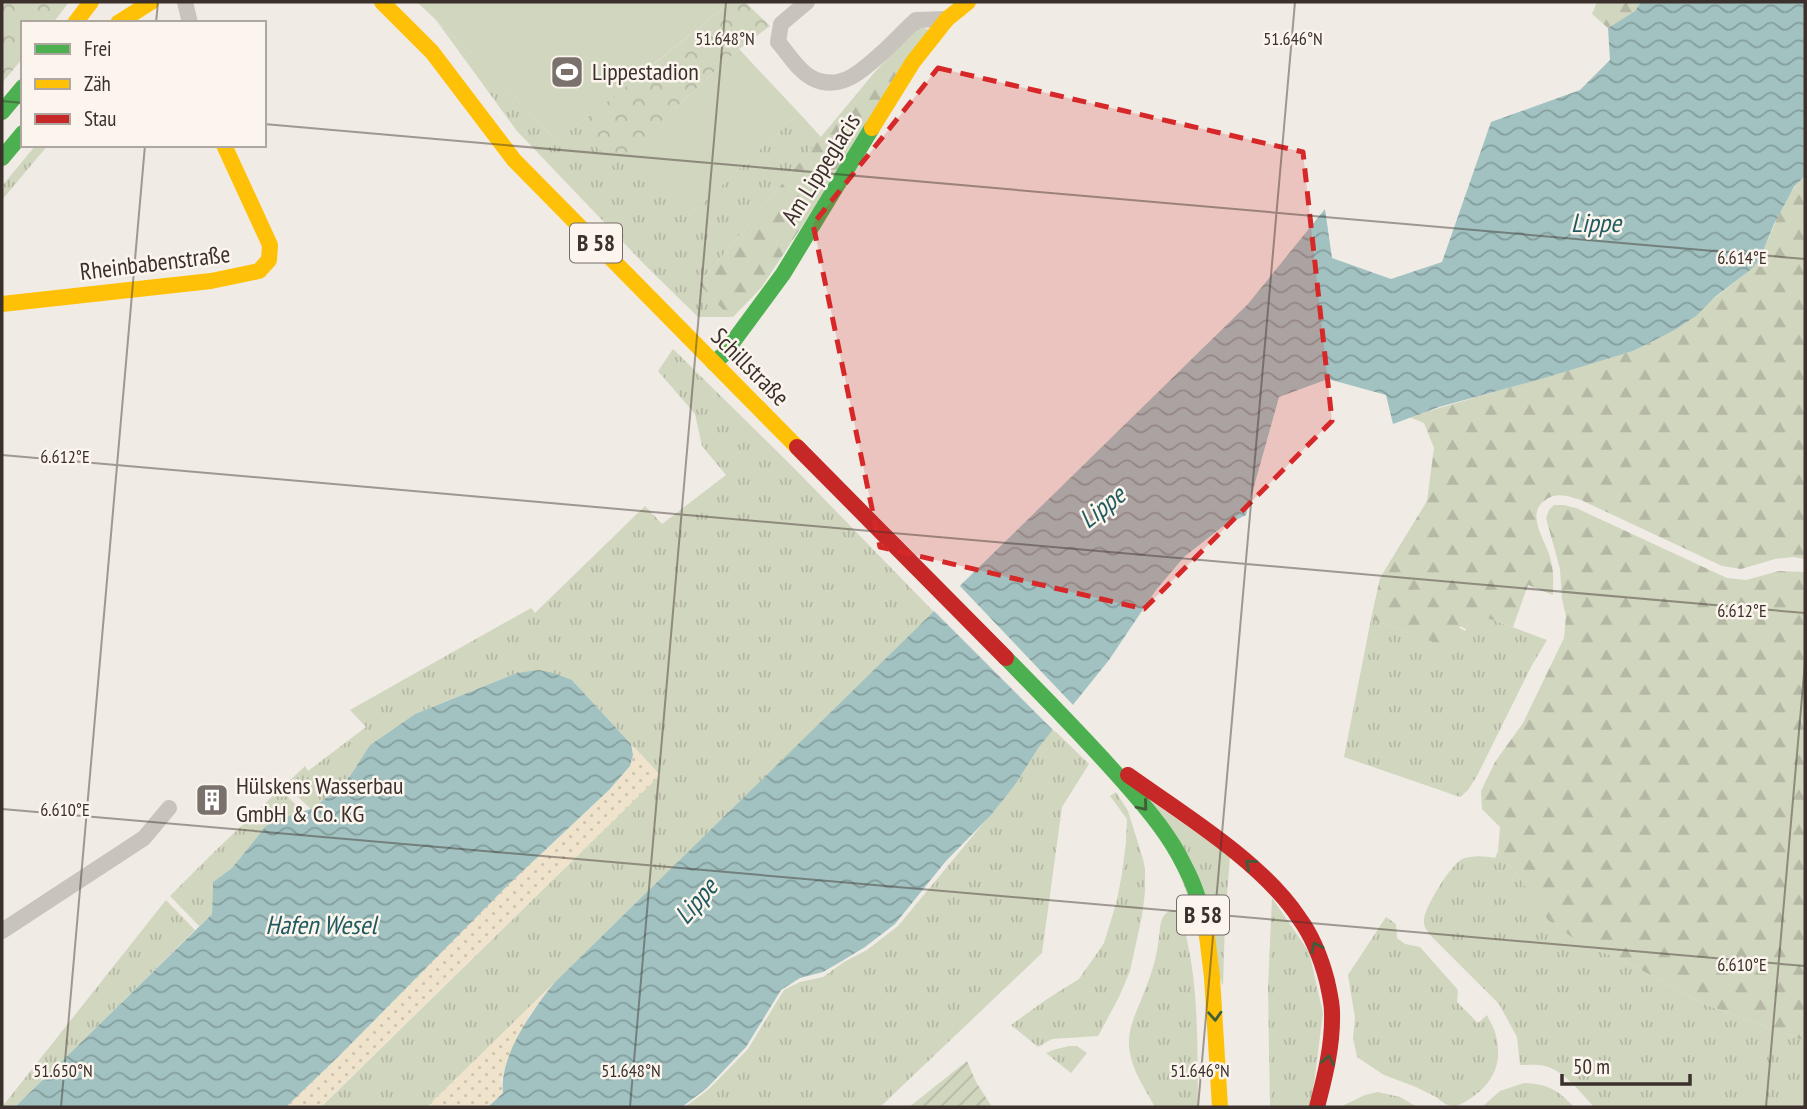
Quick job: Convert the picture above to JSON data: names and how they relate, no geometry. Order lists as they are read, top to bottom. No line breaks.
{"streets":{"main road":["Am Lippeglacis","B 58","Rheinbabenstraße","Schillstraße"]},"crossings":[["Am Lippeglacis","Schillstraße"],["B 58","Schillstraße"]],"water":["Lippe","Hafen Wesel"],"places":{"sports":["Lippestadion"],"building":["Hülskens Wasserbau GmbH & Co. KG"]},"legend":["Frei","Zäh","Stau"],"scale_bar":"50 m","coordinates":["51.648°N","51.646°N","6.614°E","6.612°E","6.610°E","51.650°N"]}
